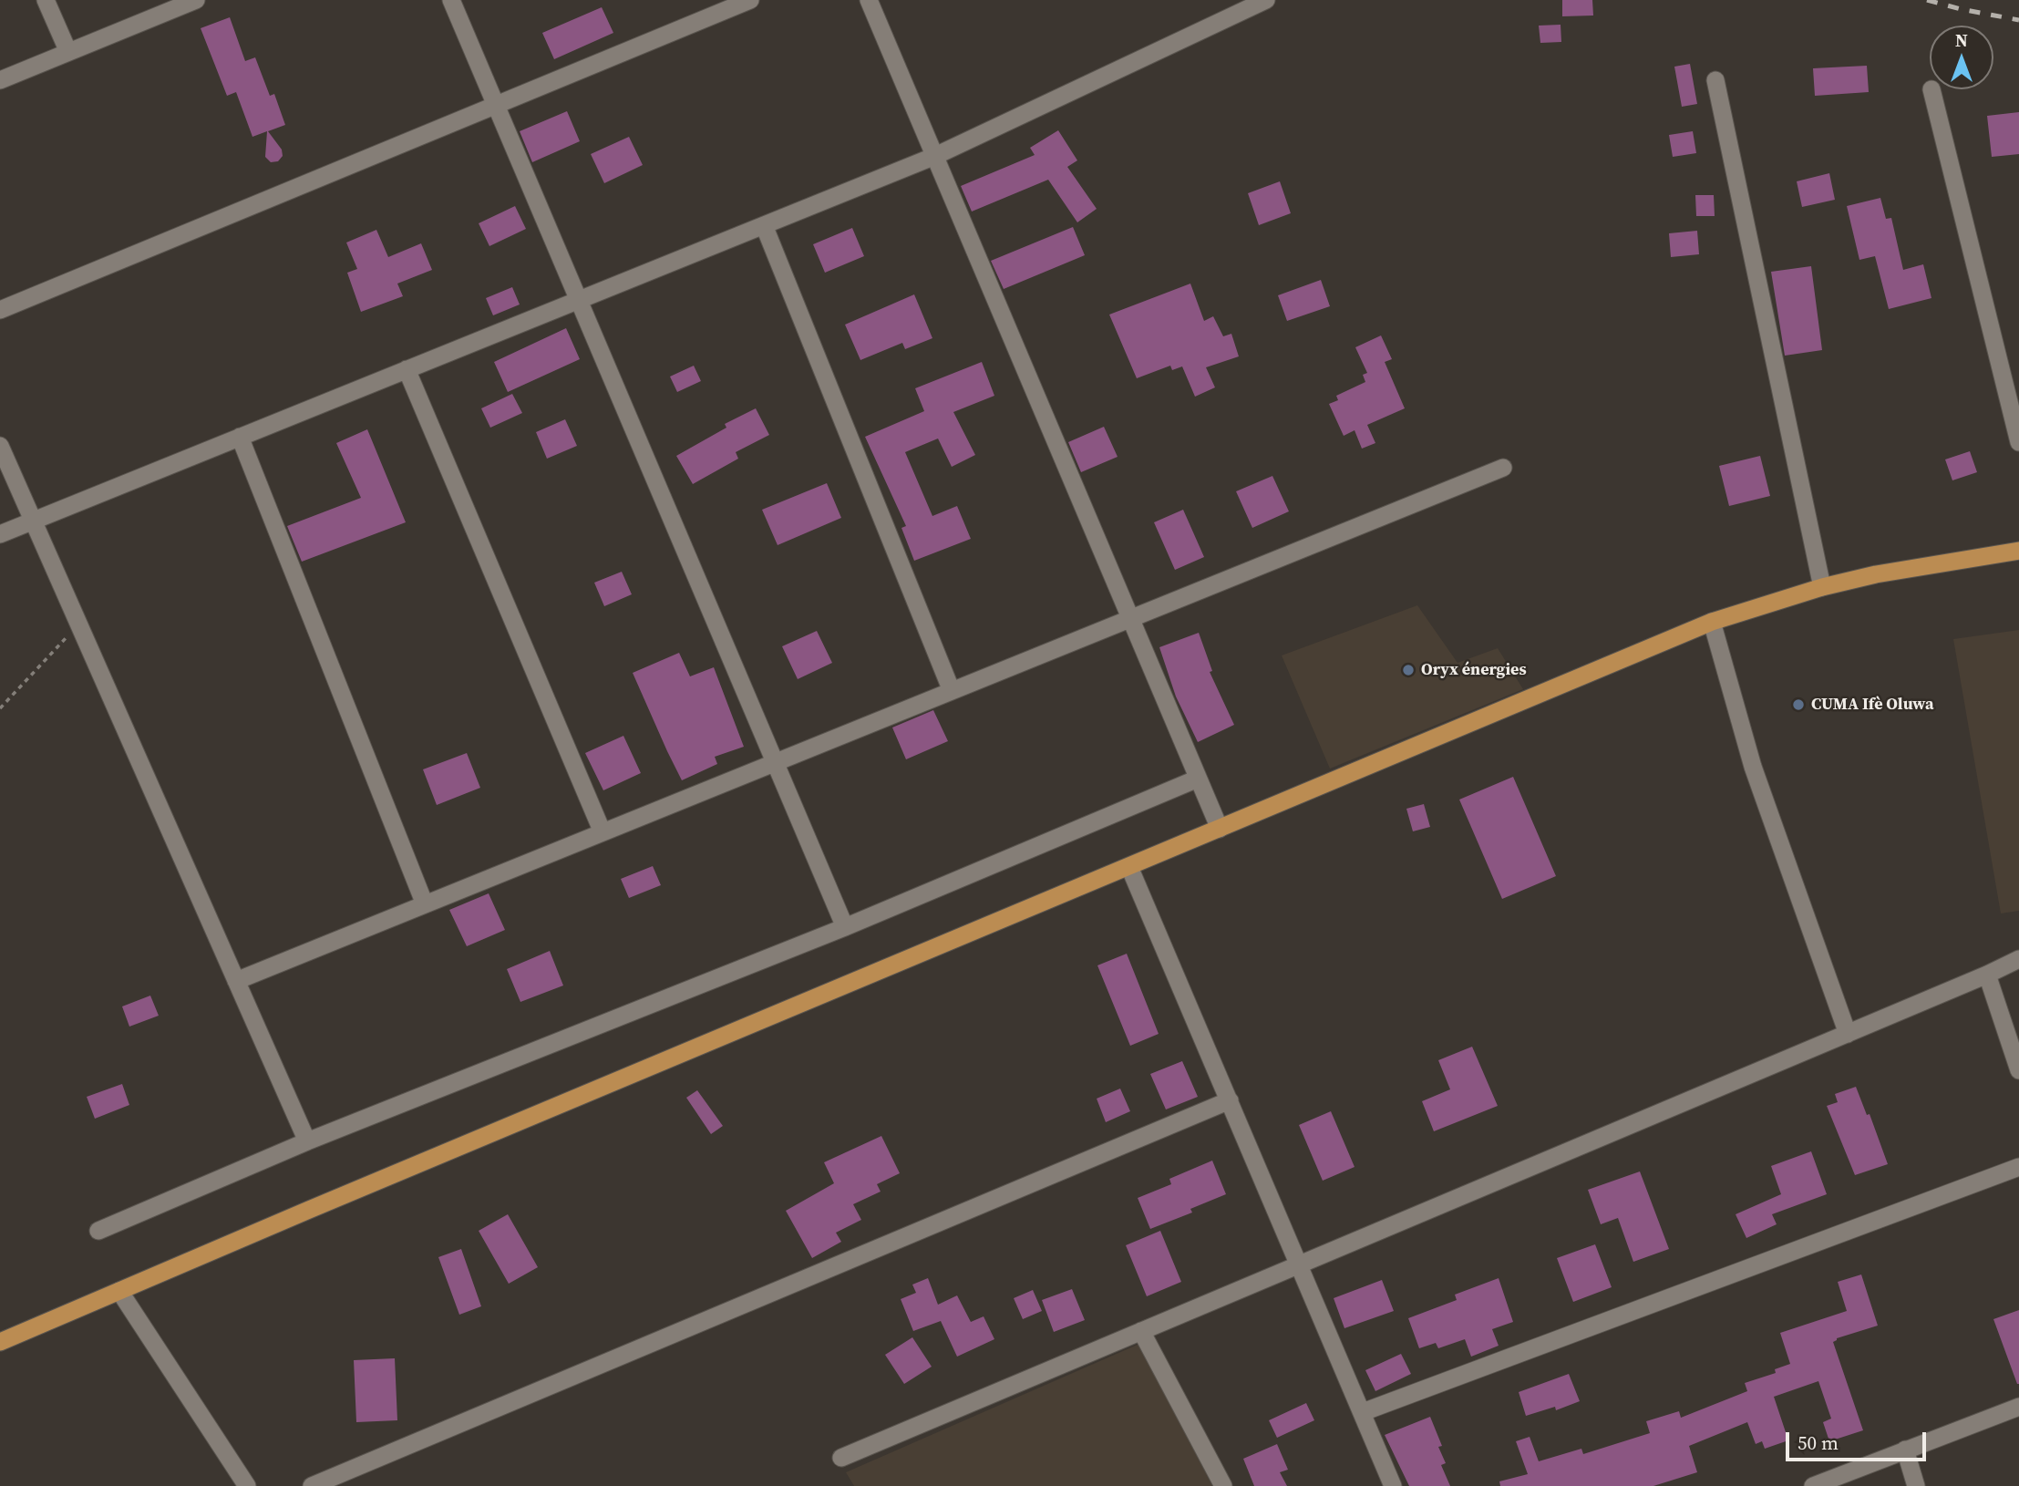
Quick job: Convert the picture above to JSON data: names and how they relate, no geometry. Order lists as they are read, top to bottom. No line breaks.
{"places":["Oryx énergies","CUMA Ifè Oluwa"],"scale_bar":"50 m","north":"top"}
